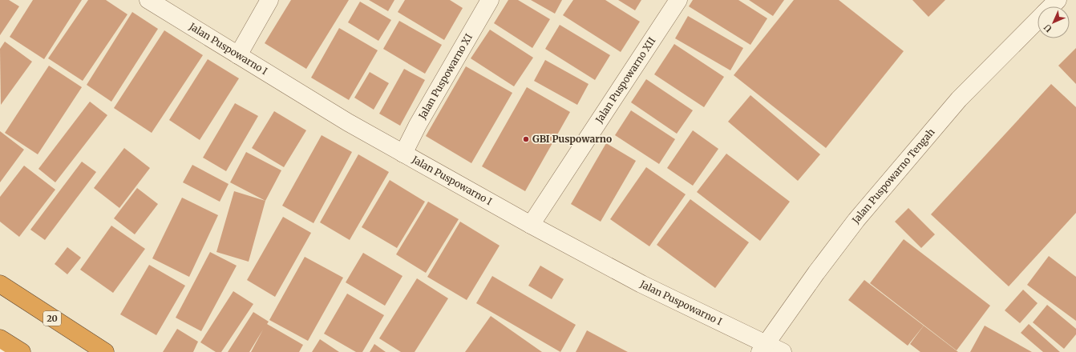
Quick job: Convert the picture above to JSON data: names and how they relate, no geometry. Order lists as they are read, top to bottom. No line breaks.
{"streets":{"highway":["20"],"street":["Jalan Puspowarno I","Jalan Puspowarno XI","Jalan Puspowarno XII","Jalan Puspowarno Tengah"]},"crossings":[["Jalan Puspowarno I","Jalan Puspowarno XI"],["Jalan Puspowarno I","Jalan Puspowarno XII"],["Jalan Puspowarno I","Jalan Puspowarno Tengah"]],"places":["GBI Puspowarno"],"north":"bottom left"}
